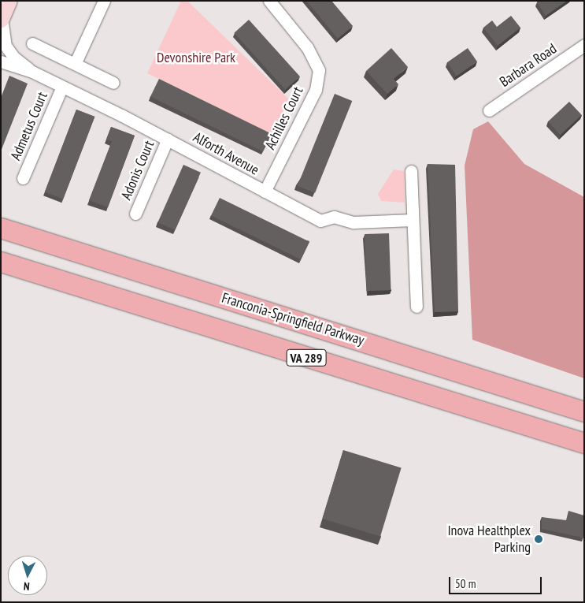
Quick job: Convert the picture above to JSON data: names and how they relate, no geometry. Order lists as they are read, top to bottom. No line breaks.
{"streets":{"main road":["Franconia-Springfield Parkway","VA 289"],"street":["Barbara Road","Achilles Court","Admetus Court","Alforth Avenue","Adonis Court"]},"crossings":[["Achilles Court","Alforth Avenue"],["Admetus Court","Alforth Avenue"],["Alforth Avenue","Adonis Court"]],"parks":["Devonshire Park"],"places":["Inova Healthplex Parking"],"scale_bar":"50 m","north":"bottom"}
